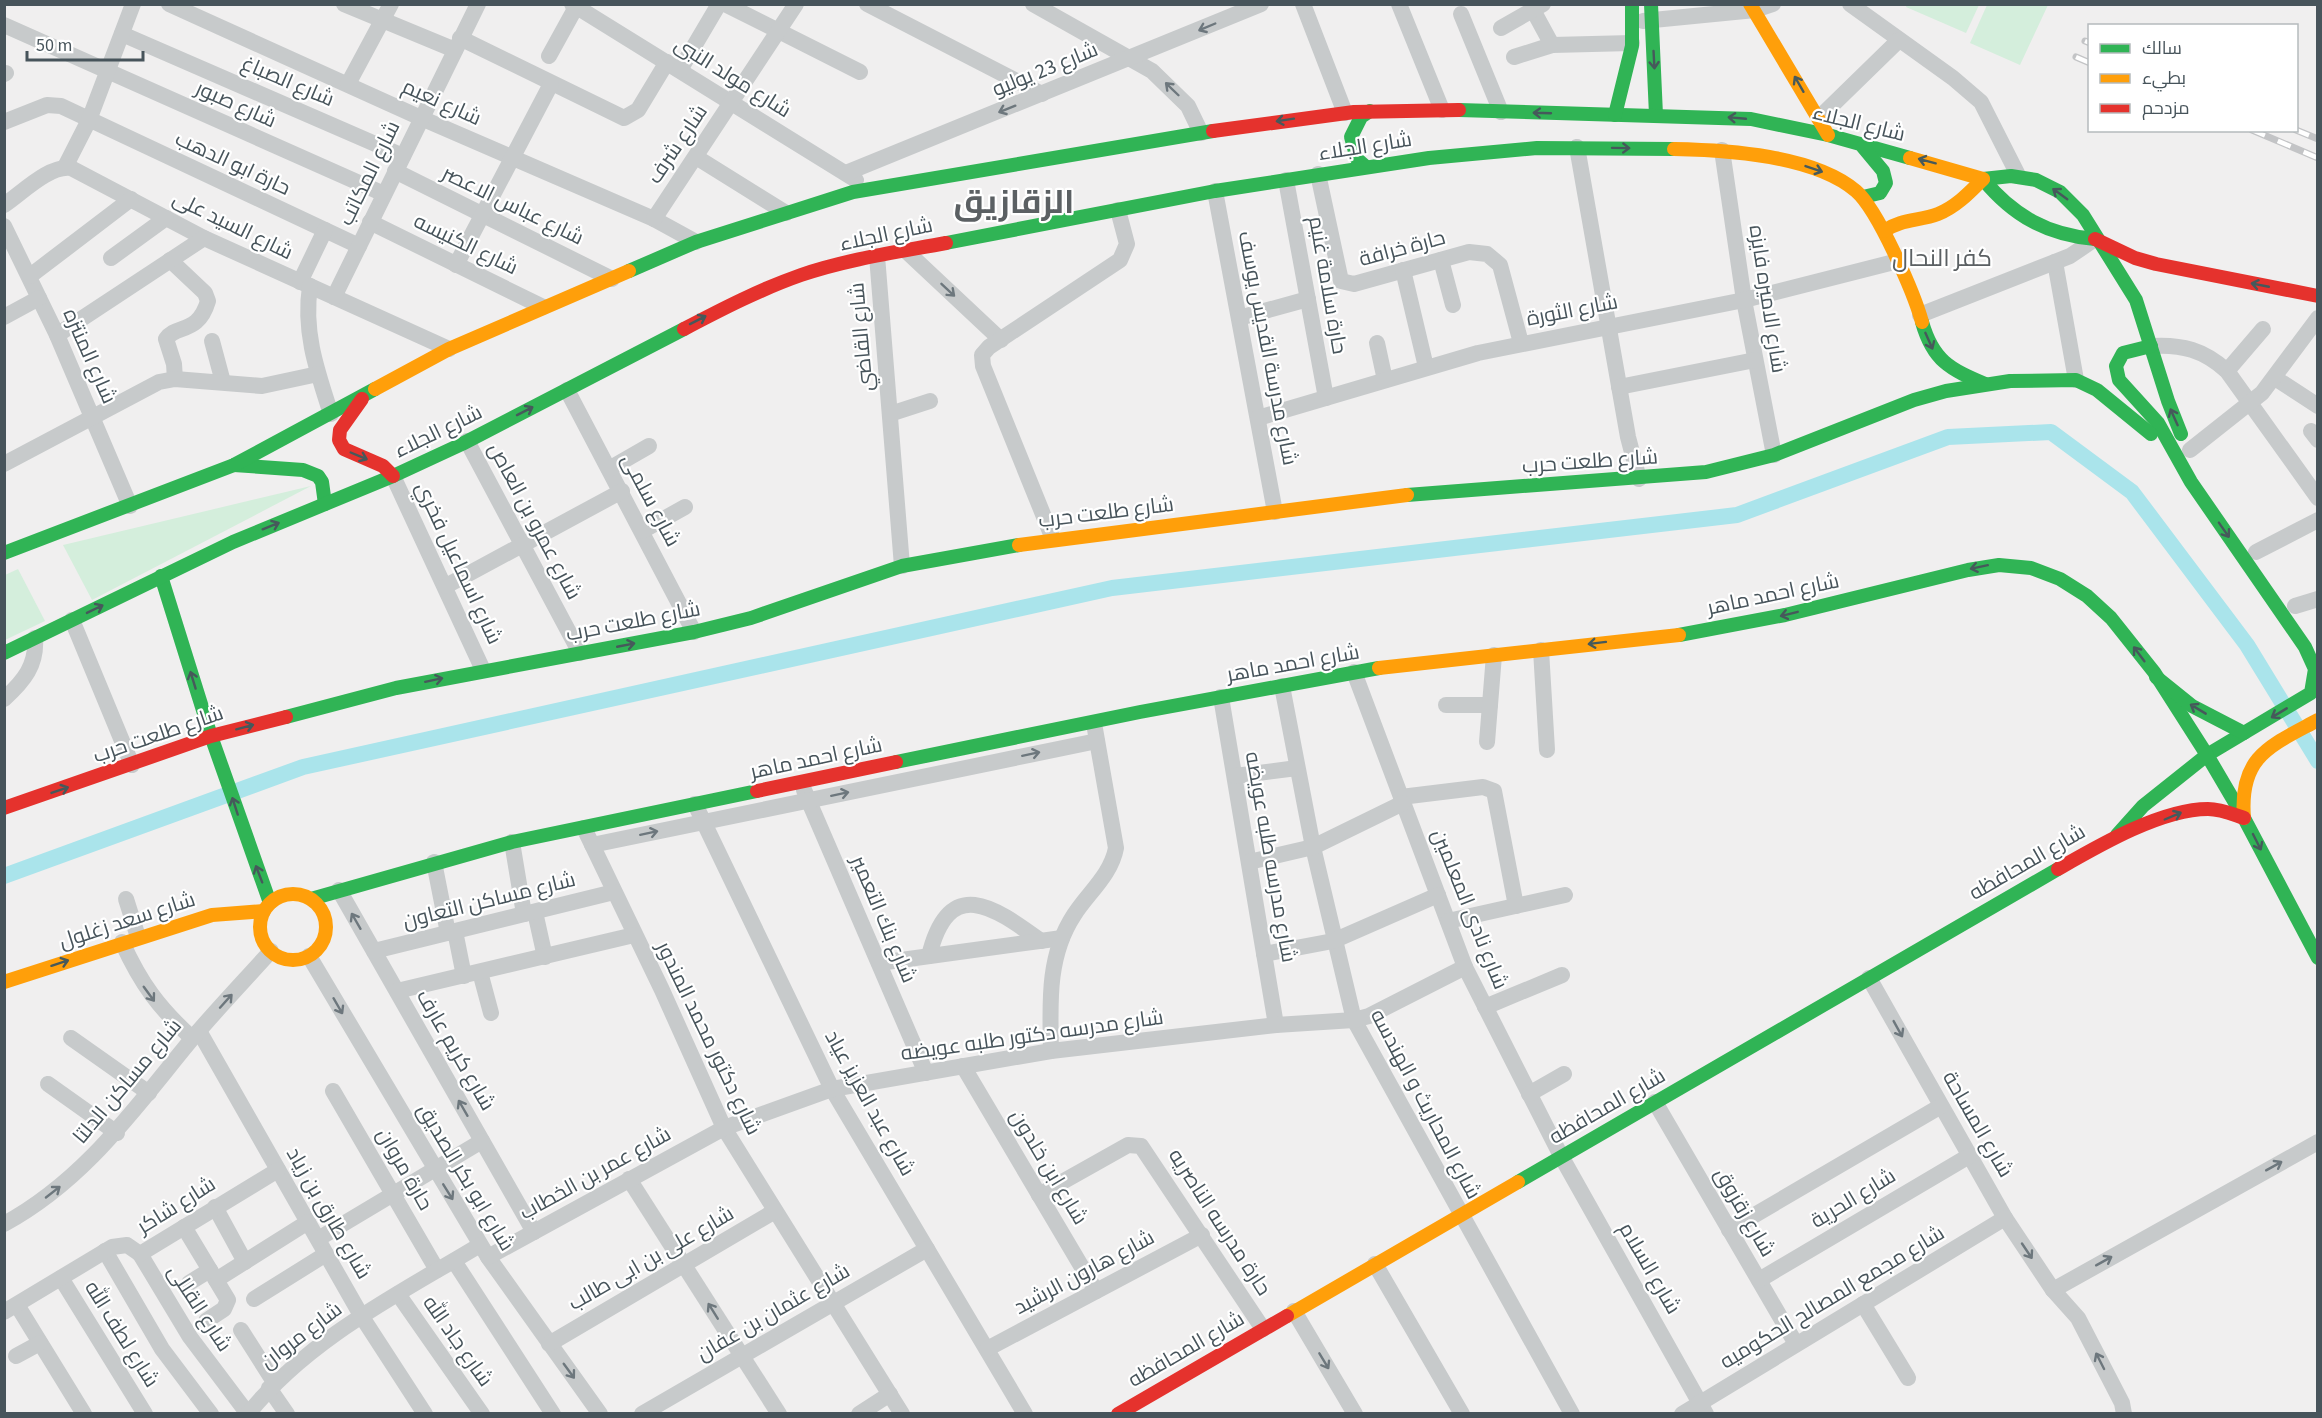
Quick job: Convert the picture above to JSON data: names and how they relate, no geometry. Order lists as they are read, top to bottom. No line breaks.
{"streets":{"main road":["شارع الجلاء","شارع طلعت حرب","شارع احمد ماهر","شارع المحافظه","شارع سعد زغلول"],"street":["شارع 23 يوليو","شارع مولد النبى","شارع الصباغ","شارع نعيم","شارع صبور","شارع شرف","حارة ابو الدهب","شارع المكاتب","شارع عباس الاعصر","شارع السيد على","شارع الكنيسه","حارة خرافة","حارة سلامة غنيم","شارع الاميره فايزه","شارع الثورة","شارع القاضي","شارع مدرسة القديس يوسف","شارع المنتزه","شارع سلمى","شارع عمرو بن العاص","شارع اسماعيل فخري","شارع مدرسه طلبه عويضه","شارع مساكن التعاون","شارع نادى المعلمين","شارع بنك التعمير","شارع مدرسه دكتور طلبه عويضه","شارع دكتور محمد المندور","شارع كريم عارف","شارع مساكن الدلتا","شارع عبد العزيز عياد","شارع المحاريث و الهندسه","شارع المساحة","شارع ابن خلدون","حارة مروان","شارع عمر بن الخطاب","شارع ابو بكر الصديق","شارع الحرية","شارع شاكر","شارع زقزوق","شارع طارق بن زياد","حارة مدرسه الناصريه","شارع على بن ابى طالب","شارع السلام","شارع هارون الرشيد","شارع مجمع المصالح الحكوميه","شارع القللى","شارع عثمان بن عفان","شارع لطف الله","شارع مروان","شارع جاد الله"]},"crossings":[["شارع 23 يوليو","شارع مولد النبى"],["شارع مولد النبى","شارع الجلاء"],["شارع مولد النبى","شارع شرف"],["شارع الصباغ","شارع المكاتب"],["شارع نعيم","شارع الجلاء"],["شارع نعيم","شارع شرف"],["شارع نعيم","شارع المكاتب"],["شارع صبور","شارع المكاتب"],["شارع الجلاء","شارع عباس الاعصر"],["شارع الجلاء","شارع السيد على"],["شارع الجلاء","شارع الكنيسه"],["شارع الجلاء","حارة خرافة"],["شارع الجلاء","حارة سلامة غنيم"],["شارع الجلاء","شارع الاميره فايزه"],["شارع الجلاء","شارع الثورة"],["شارع الجلاء","شارع القاضي"],["شارع الجلاء","شارع مدرسة القديس يوسف"],["شارع الجلاء","شارع المنتزه"],["شارع الجلاء","شارع طلعت حرب"],["شارع الجلاء","شارع سلمى"],["شارع الجلاء","شارع عمرو بن العاص"],["شارع الجلاء","شارع اسماعيل فخري"],["حارة ابو الدهب","شارع المكاتب"],["شارع المكاتب","شارع عباس الاعصر"],["شارع المكاتب","شارع السيد على"],["شارع المكاتب","شارع الكنيسه"],["حارة خرافة","شارع الثورة"],["حارة سلامة غنيم","شارع الثورة"],["شارع الاميره فايزه","شارع الثورة"],["شارع الاميره فايزه","شارع طلعت حرب"],["شارع الثورة","شارع مدرسة القديس يوسف"],["شارع القاضي","شارع طلعت حرب"],["شارع مدرسة القديس يوسف","شارع طلعت حرب"],["شارع طلعت حرب","شارع سلمى"],["شارع طلعت حرب","شارع عمرو بن العاص"],["شارع طلعت حرب","شارع اسماعيل فخري"],["شارع احمد ماهر","شارع مدرسه طلبه عويضه"],["شارع احمد ماهر","شارع المحافظه"],["شارع احمد ماهر","شارع نادى المعلمين"],["شارع احمد ماهر","شارع بنك التعمير"],["شارع احمد ماهر","شارع سعد زغلول"],["شارع احمد ماهر","شارع دكتور محمد المندور"],["شارع احمد ماهر","شارع كريم عارف"],["شارع احمد ماهر","شارع مساكن الدلتا"],["شارع احمد ماهر","شارع عبد العزيز عياد"],["شارع احمد ماهر","شارع المحاريث و الهندسه"],["شارع احمد ماهر","شارع ابو بكر الصديق"],["شارع مدرسه طلبه عويضه","شارع مدرسه دكتور طلبه عويضه"],["شارع المحافظه","شارع نادى المعلمين"],["شارع المحافظه","شارع المحاريث و الهندسه"],["شارع المحافظه","شارع المساحة"],["شارع المحافظه","شارع زقزوق"],["شارع المحافظه","حارة مدرسه الناصريه"],["شارع المحافظه","شارع السلام"],["شارع مساكن التعاون","شارع دكتور محمد المندور"],["شارع مساكن التعاون","شارع كريم عارف"],["شارع نادى المعلمين","شارع مدرسه دكتور طلبه عويضه"],["شارع نادى المعلمين","شارع السلام"],["شارع بنك التعمير","شارع مدرسه دكتور طلبه عويضه"],["شارع سعد زغلول","شارع مساكن الدلتا"],["شارع سعد زغلول","شارع ابو بكر الصديق"],["شارع سعد زغلول","شارع طارق بن زياد"],["شارع مدرسه دكتور طلبه عويضه","شارع دكتور محمد المندور"],["شارع مدرسه دكتور طلبه عويضه","شارع عبد العزيز عياد"],["شارع مدرسه دكتور طلبه عويضه","شارع المحاريث و الهندسه"],["شارع مدرسه دكتور طلبه عويضه","شارع ابن خلدون"],["شارع مدرسه دكتور طلبه عويضه","شارع عمر بن الخطاب"],["شارع دكتور محمد المندور","شارع عمر بن الخطاب"],["شارع دكتور محمد المندور","شارع على بن ابى طالب"],["شارع دكتور محمد المندور","شارع عثمان بن عفان"],["شارع كريم عارف","شارع عمر بن الخطاب"],["شارع مساكن الدلتا","شارع ابو بكر الصديق"],["شارع مساكن الدلتا","شارع طارق بن زياد"],["شارع عبد العزيز عياد","شارع هارون الرشيد"],["شارع عبد العزيز عياد","شارع عثمان بن عفان"],["شارع المساحة","شارع الحرية"],["شارع المساحة","شارع مجمع المصالح الحكوميه"],["شارع ابن خلدون","حارة مدرسه الناصريه"],["شارع ابن خلدون","شارع هارون الرشيد"],["حارة مروان","شارع مروان"],["شارع عمر بن الخطاب","شارع ابو بكر الصديق"],["شارع عمر بن الخطاب","شارع مروان"],["شارع ابو بكر الصديق","شارع على بن ابى طالب"],["شارع ابو بكر الصديق","شارع مروان"],["شارع الحرية","شارع زقزوق"],["شارع شاكر","شارع طارق بن زياد"],["شارع شاكر","شارع القللى"],["شارع شاكر","شارع لطف الله"],["شارع زقزوق","شارع مجمع المصالح الحكوميه"],["شارع طارق بن زياد","شارع مروان"],["حارة مدرسه الناصريه","شارع هارون الرشيد"],["شارع السلام","شارع مجمع المصالح الحكوميه"],["شارع القللى","شارع مروان"],["شارع مروان","شارع جاد الله"]],"one_way":["شارع 23 يوليو","شارع سعد زغلول","شارع مساكن الدلتا"],"districts":["الزقازيق","كفر النحال"],"legend":["سالك","بطيء","مزدحم"],"scale_bar":"50 m"}
